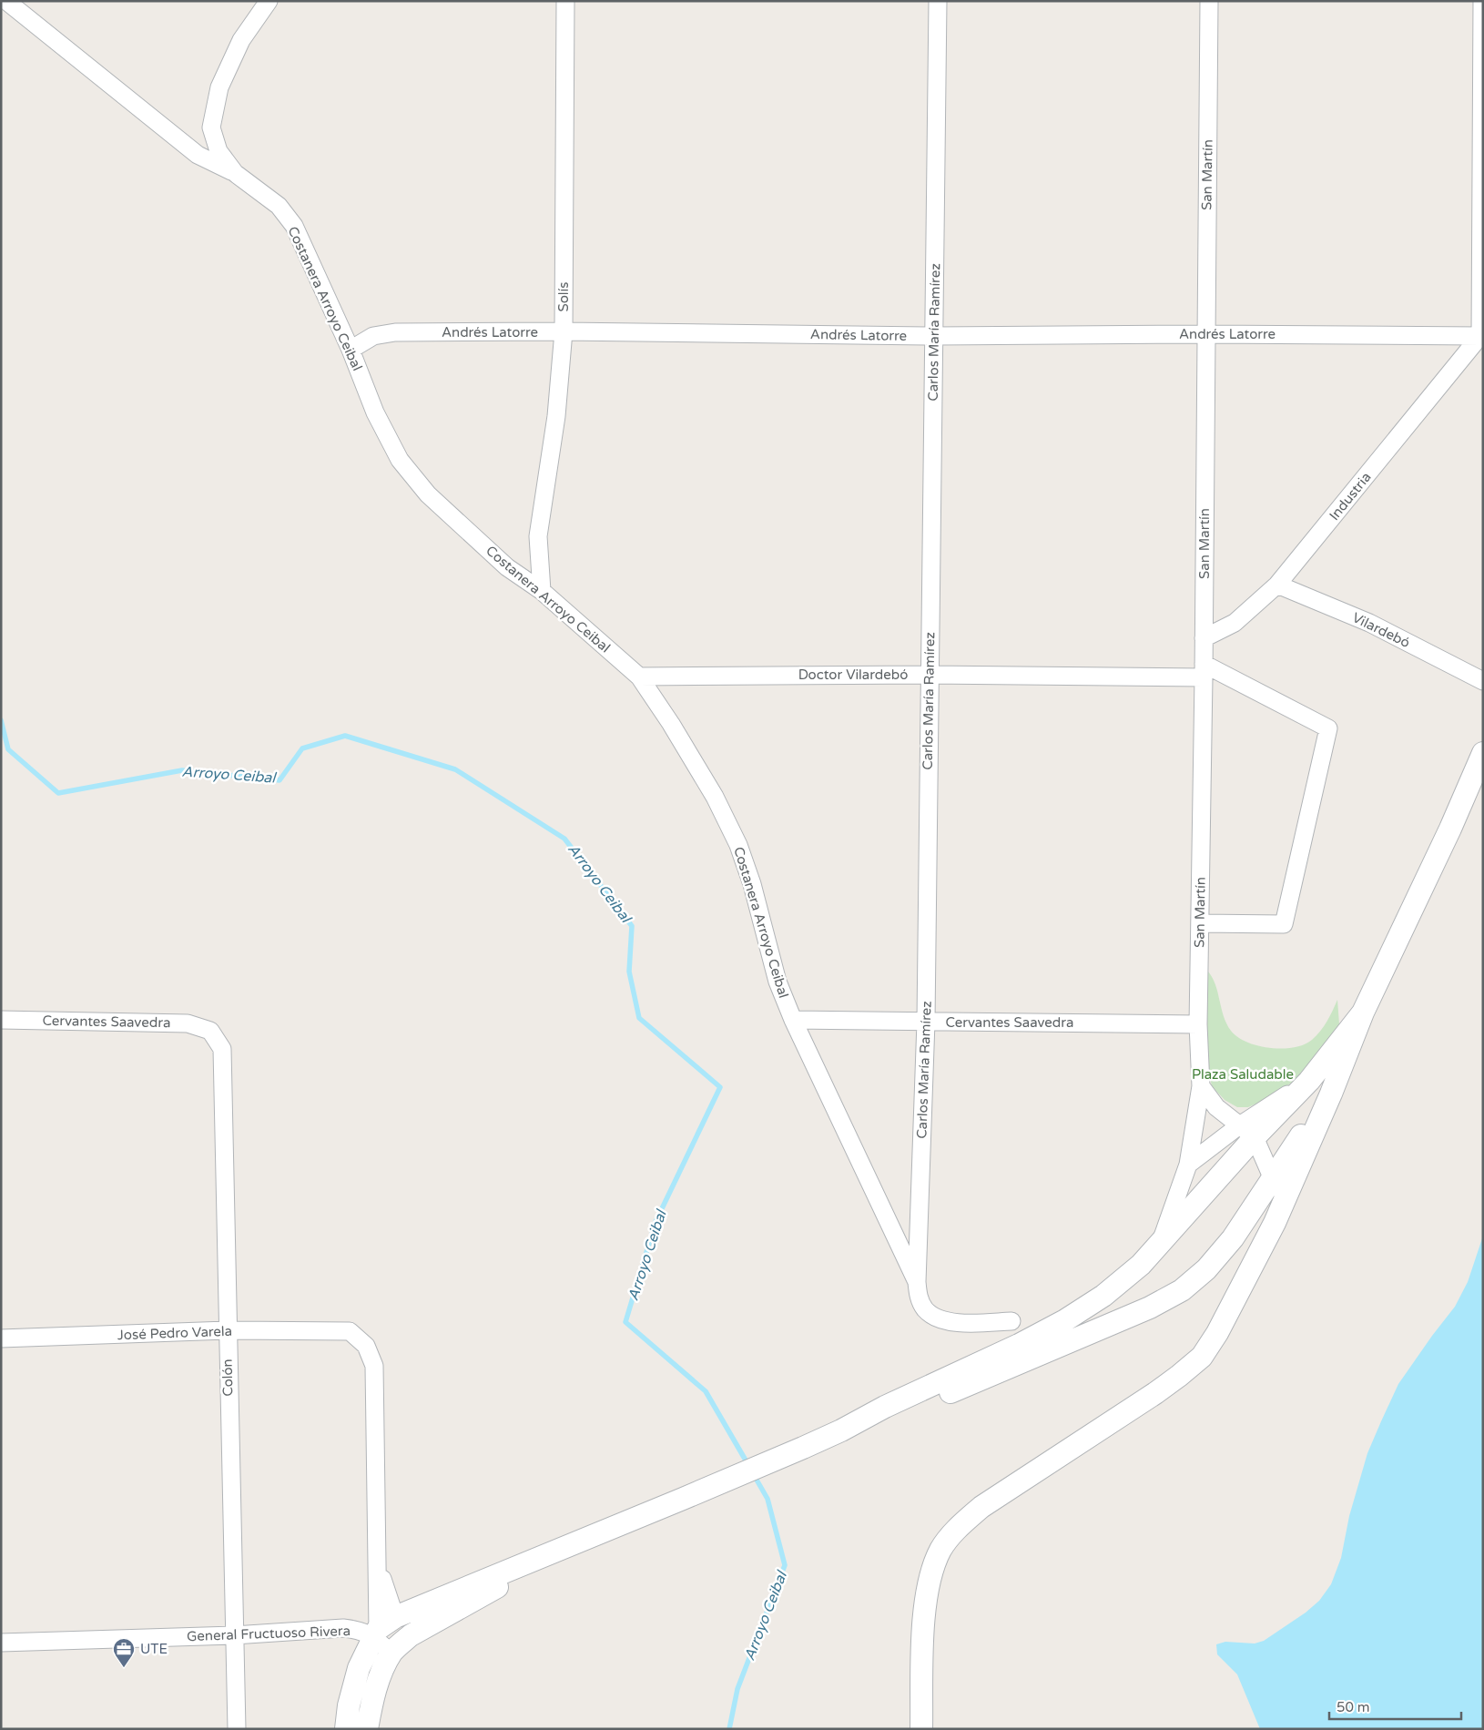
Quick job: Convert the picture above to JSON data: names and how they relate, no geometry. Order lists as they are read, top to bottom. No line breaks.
{"streets":{"street":["San Martín","Solís","Costanera Arroyo Ceibal","Andrés Latorre","Carlos María Ramírez","Industria","Vilardebó","Doctor Vilardebó","Cervantes Saavedra","José Pedro Varela","Colón","General Fructuoso Rivera"]},"crossings":[["San Martín","Andrés Latorre"],["San Martín","Industria"],["San Martín","Doctor Vilardebó"],["San Martín","Cervantes Saavedra"],["Solís","Costanera Arroyo Ceibal"],["Solís","Andrés Latorre"],["Costanera Arroyo Ceibal","Andrés Latorre"],["Costanera Arroyo Ceibal","Carlos María Ramírez"],["Costanera Arroyo Ceibal","Doctor Vilardebó"],["Costanera Arroyo Ceibal","Cervantes Saavedra"],["Andrés Latorre","Carlos María Ramírez"],["Andrés Latorre","Industria"],["Carlos María Ramírez","Doctor Vilardebó"],["Carlos María Ramírez","Cervantes Saavedra"],["Industria","Vilardebó"],["Cervantes Saavedra","Colón"],["José Pedro Varela","Colón"],["Colón","General Fructuoso Rivera"]],"water":["Arroyo Ceibal"],"parks":["Plaza Saludable"],"places":{"office":["UTE"]},"scale_bar":"50 m"}
